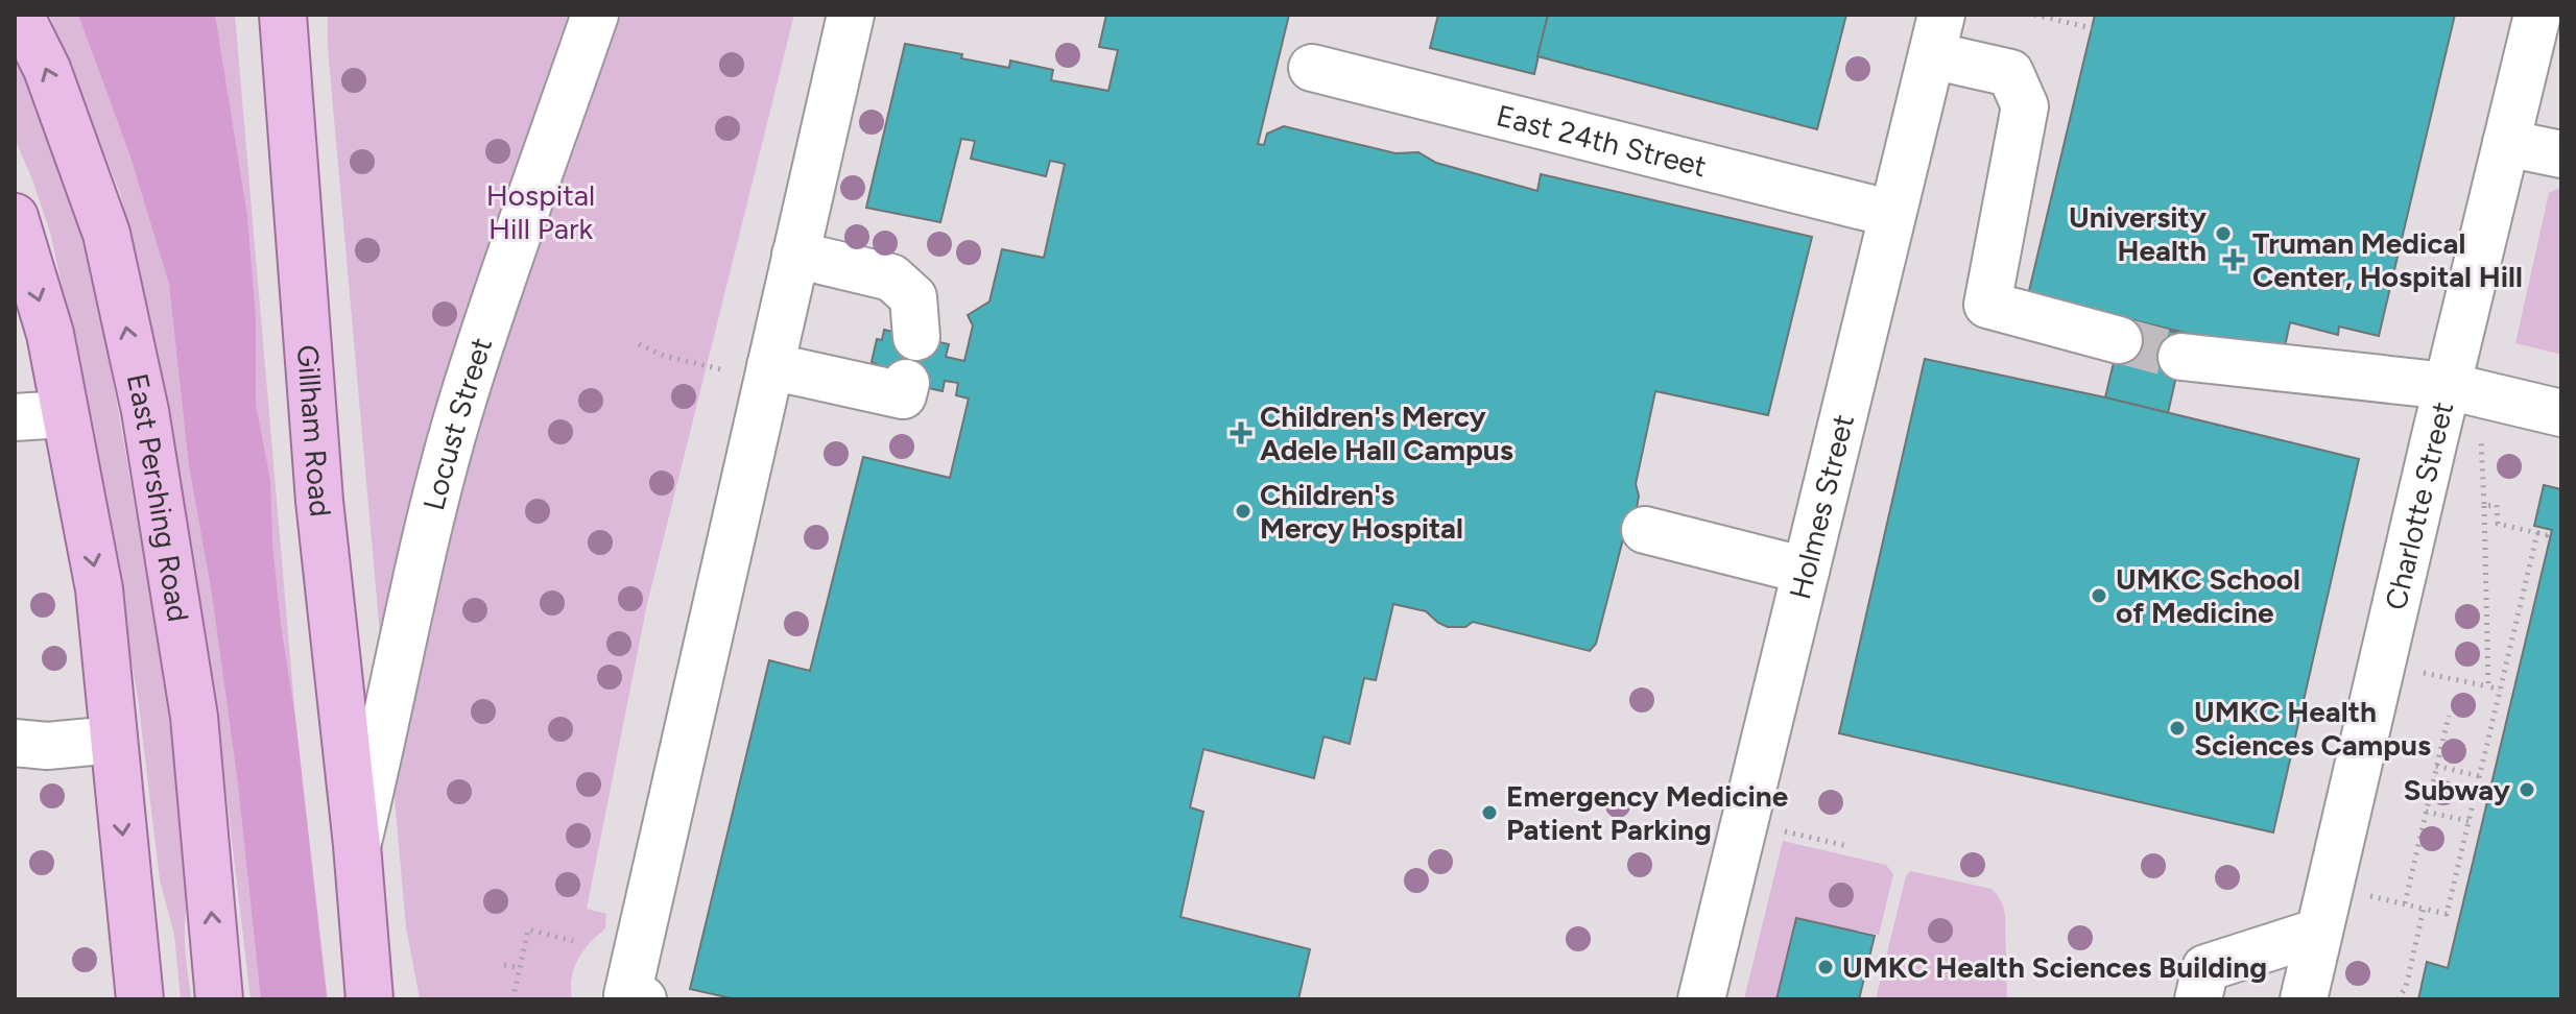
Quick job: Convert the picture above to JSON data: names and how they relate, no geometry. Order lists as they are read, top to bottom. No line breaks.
{"streets":{"main road":["Gillham Road","East Pershing Road"],"street":["East 24th Street","Locust Street","Holmes Street","Charlotte Street"]},"crossings":[["East 24th Street","Holmes Street"],["Locust Street","Gillham Road"]],"parks":["Hospital Hill Park"],"places":{"other":["University Health","Children's Mercy Hospital","UMKC School of Medicine","UMKC Health Sciences Campus","Subway","Emergency Medicine Patient Parking","UMKC Health Sciences Building"],"health":["Truman Medical Center, Hospital Hill","Children's Mercy Adele Hall Campus"]}}
